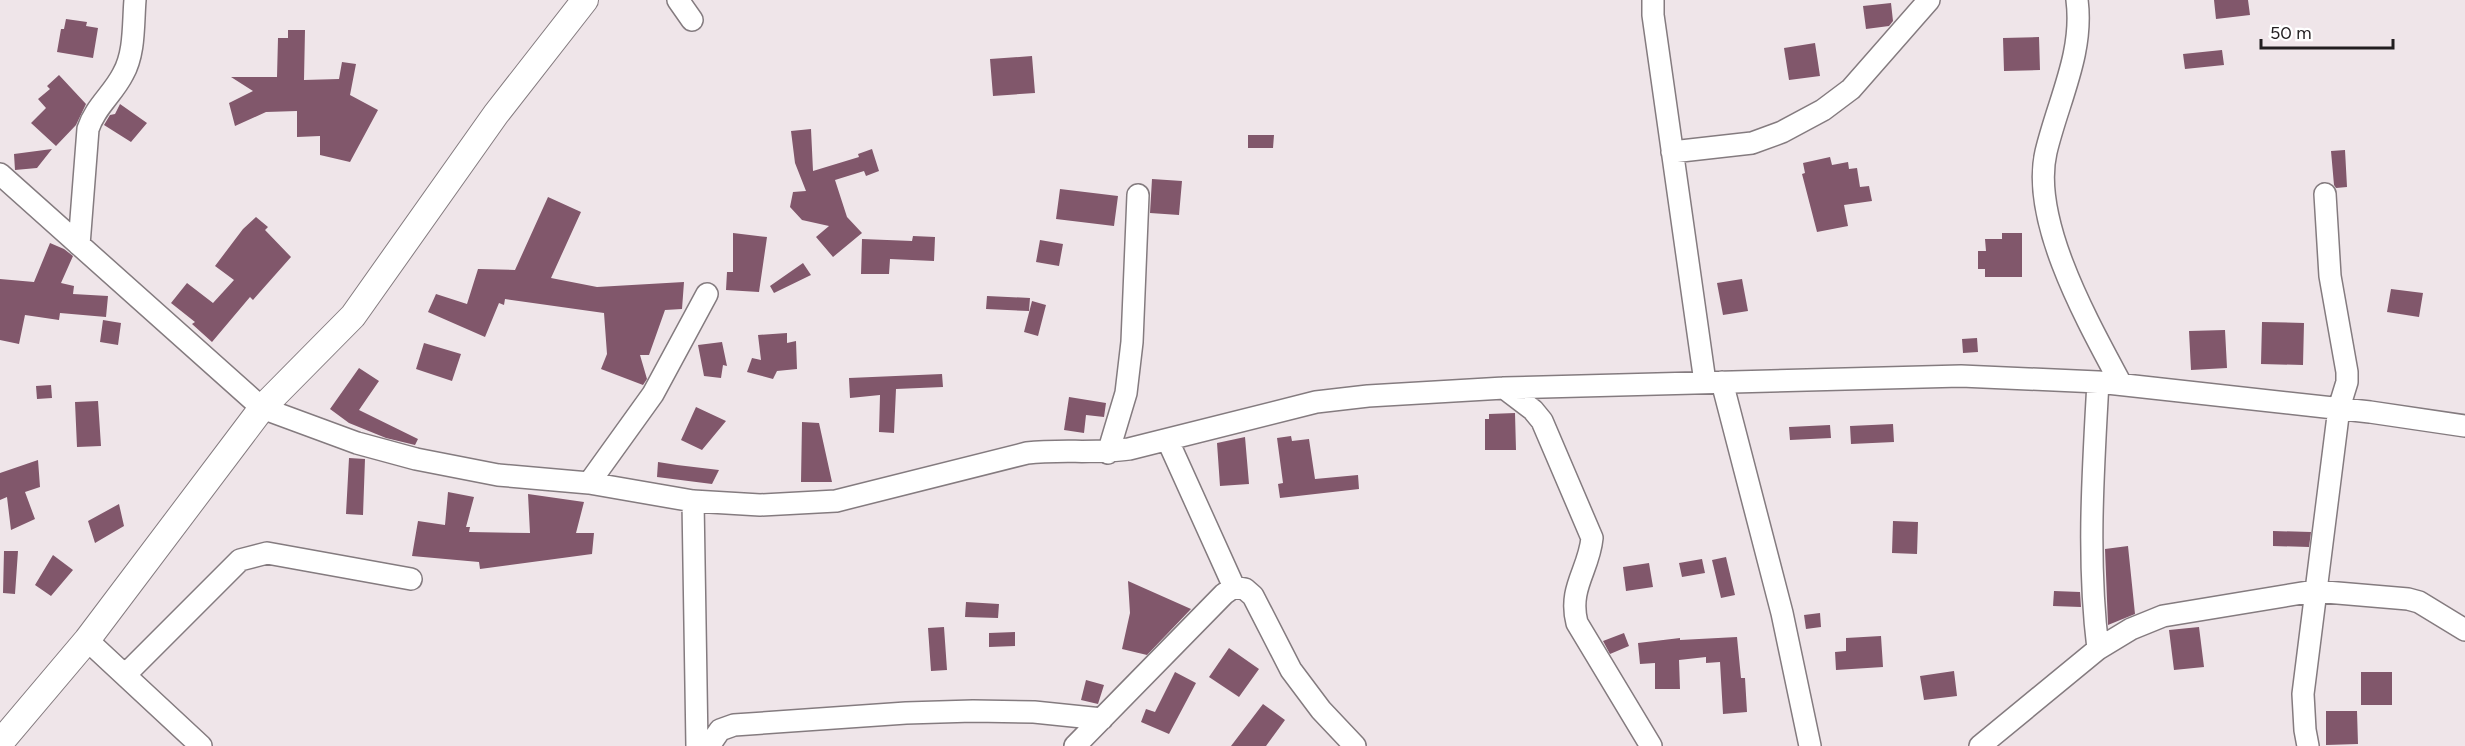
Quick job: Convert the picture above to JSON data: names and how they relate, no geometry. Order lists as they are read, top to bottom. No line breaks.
{"scale_bar":"50 m"}
